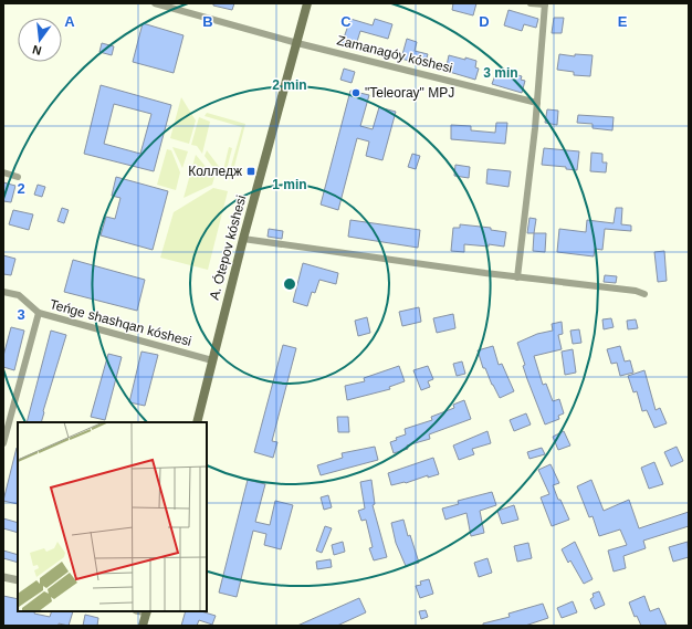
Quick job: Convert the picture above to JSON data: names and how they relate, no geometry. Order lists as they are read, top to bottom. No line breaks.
{"streets":{"main road":["A. Ótepov kóshesi"],"street":["Zamanagóy kóshesi","Teńge shashqan kóshesi"]},"crossings":[["Zamanagóy kóshesi","A. Ótepov kóshesi"],["A. Ótepov kóshesi","Teńge shashqan kóshesi"]],"places":{"other":["\"Teleoray\" MPJ"],"transit":["Колледж"]},"north":"bottom","grid":{"columns":["A","B","C","D","E"],"rows":["2","3"]},"rings":["3 min","2 min","1 min"]}
